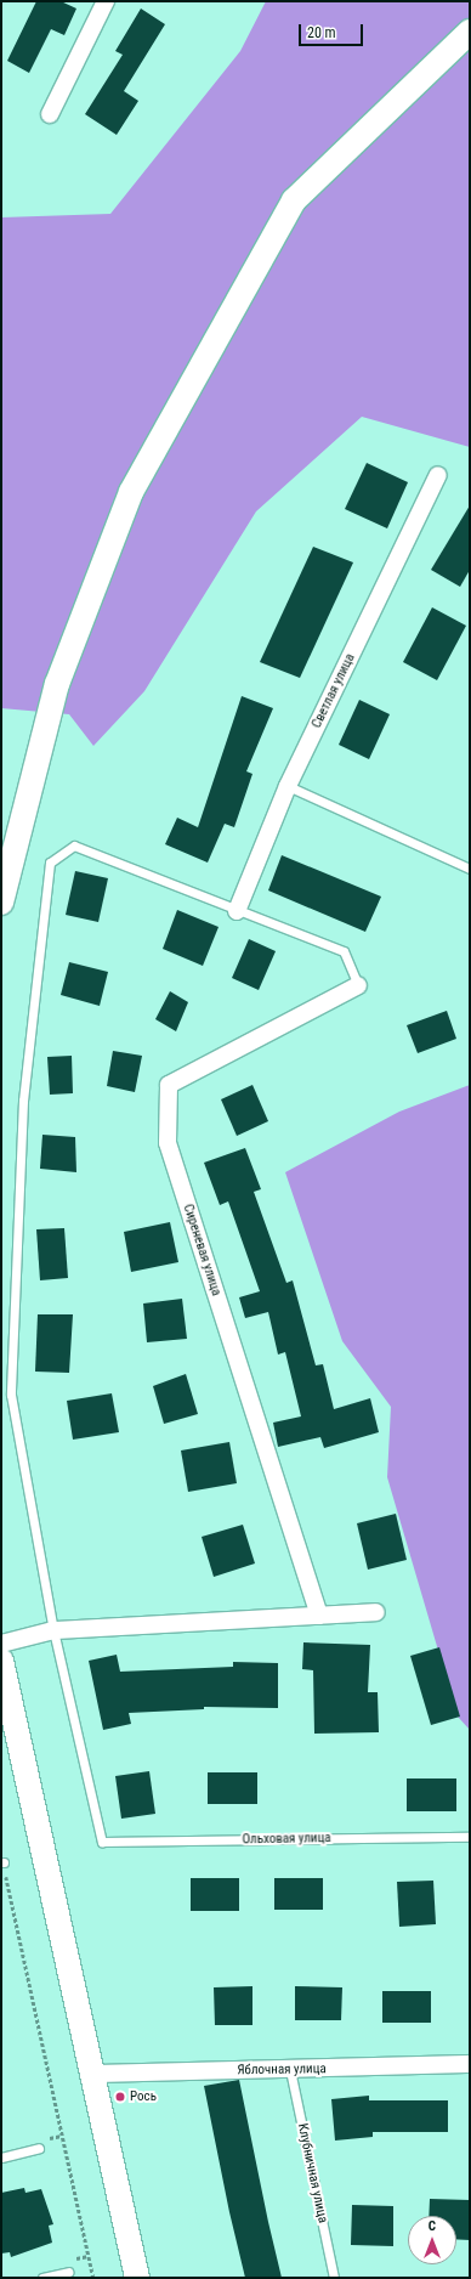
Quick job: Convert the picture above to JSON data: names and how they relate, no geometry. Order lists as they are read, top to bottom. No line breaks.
{"streets":{"street":["Светлая улица","Сиреневая улица","Яблочная улица"],"lane":["Ольховая улица","Клубничная улица"]},"crossings":[["Яблочная улица","Клубничная улица"]],"places":["Рось"],"scale_bar":"20 m","north":"top"}
